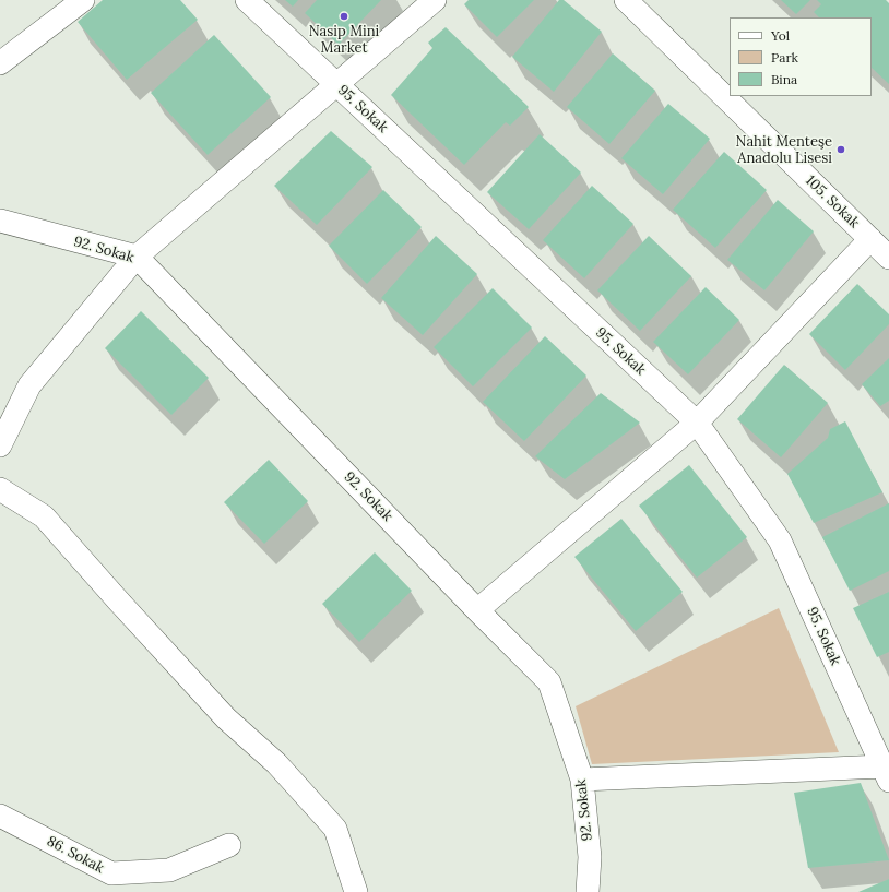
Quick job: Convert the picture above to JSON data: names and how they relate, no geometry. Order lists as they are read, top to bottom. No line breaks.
{"streets":{"street":["95. Sokak","105. Sokak","92. Sokak","86. Sokak"]},"places":["Nasip Mini Market","Nahit Menteşe Anadolu Lisesi"],"legend":["Yol","Park","Bina"]}
